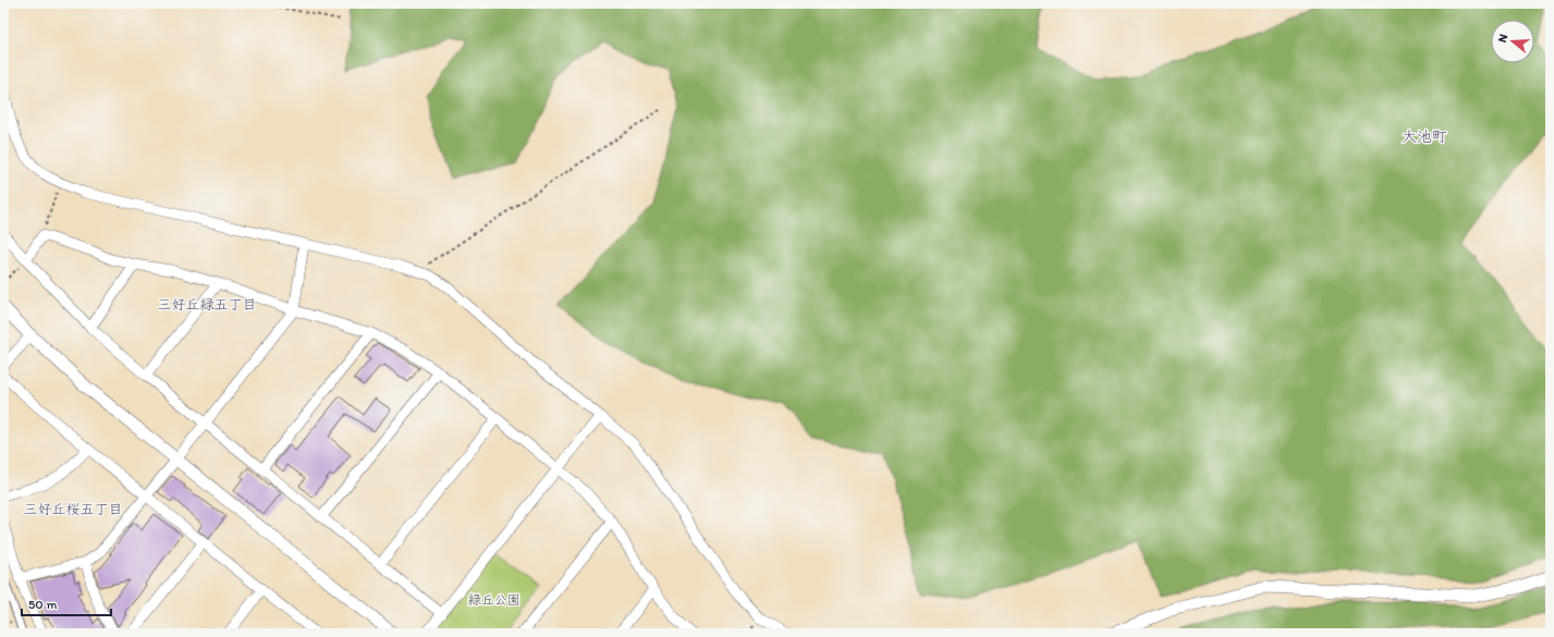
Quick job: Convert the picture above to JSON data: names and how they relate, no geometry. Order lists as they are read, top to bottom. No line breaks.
{"districts":["大池町","三好丘緑五丁目","三好丘桜五丁目"],"parks":["緑丘公園"],"scale_bar":"50 m","north":"left"}
